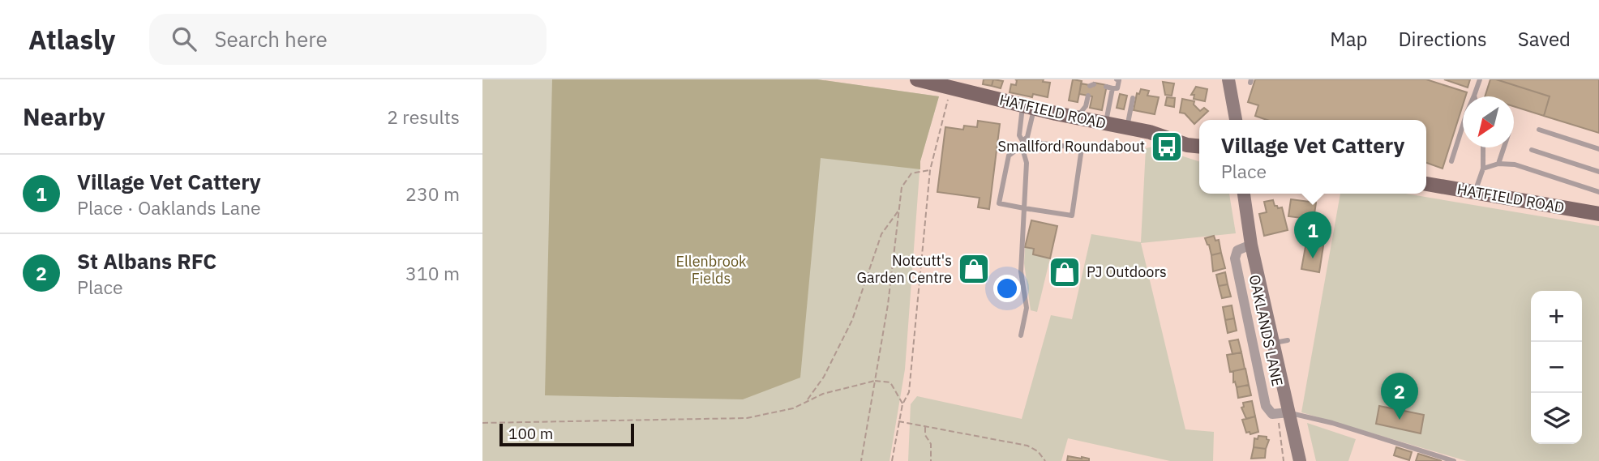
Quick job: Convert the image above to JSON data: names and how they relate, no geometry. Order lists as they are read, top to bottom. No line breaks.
{"streets":{"main road":["HATFIELD ROAD"],"street":["OAKLANDS LANE"]},"parks":["Ellenbrook Fields"],"places":{"bus stop":["Smallford Roundabout"],"shop":["Notcutt's Garden Centre","PJ Outdoors"]},"scale_bar":"100 m","north":"bottom left","page":{"header":"Atlasly","search":"Search here","nav":["Map","Directions","Saved"],"heading":["Nearby","2 results"],"popup":["Village Vet Cattery","Place"],"list":[{"mark":"1","name":"Village Vet Cattery","note":"Place · Oaklands Lane","value":"230 m"},{"mark":"2","name":"St Albans RFC","note":"Place","value":"310 m"}],"pins":["1","2"],"map_buttons":["+","−"],"scale":"100 m"}}
